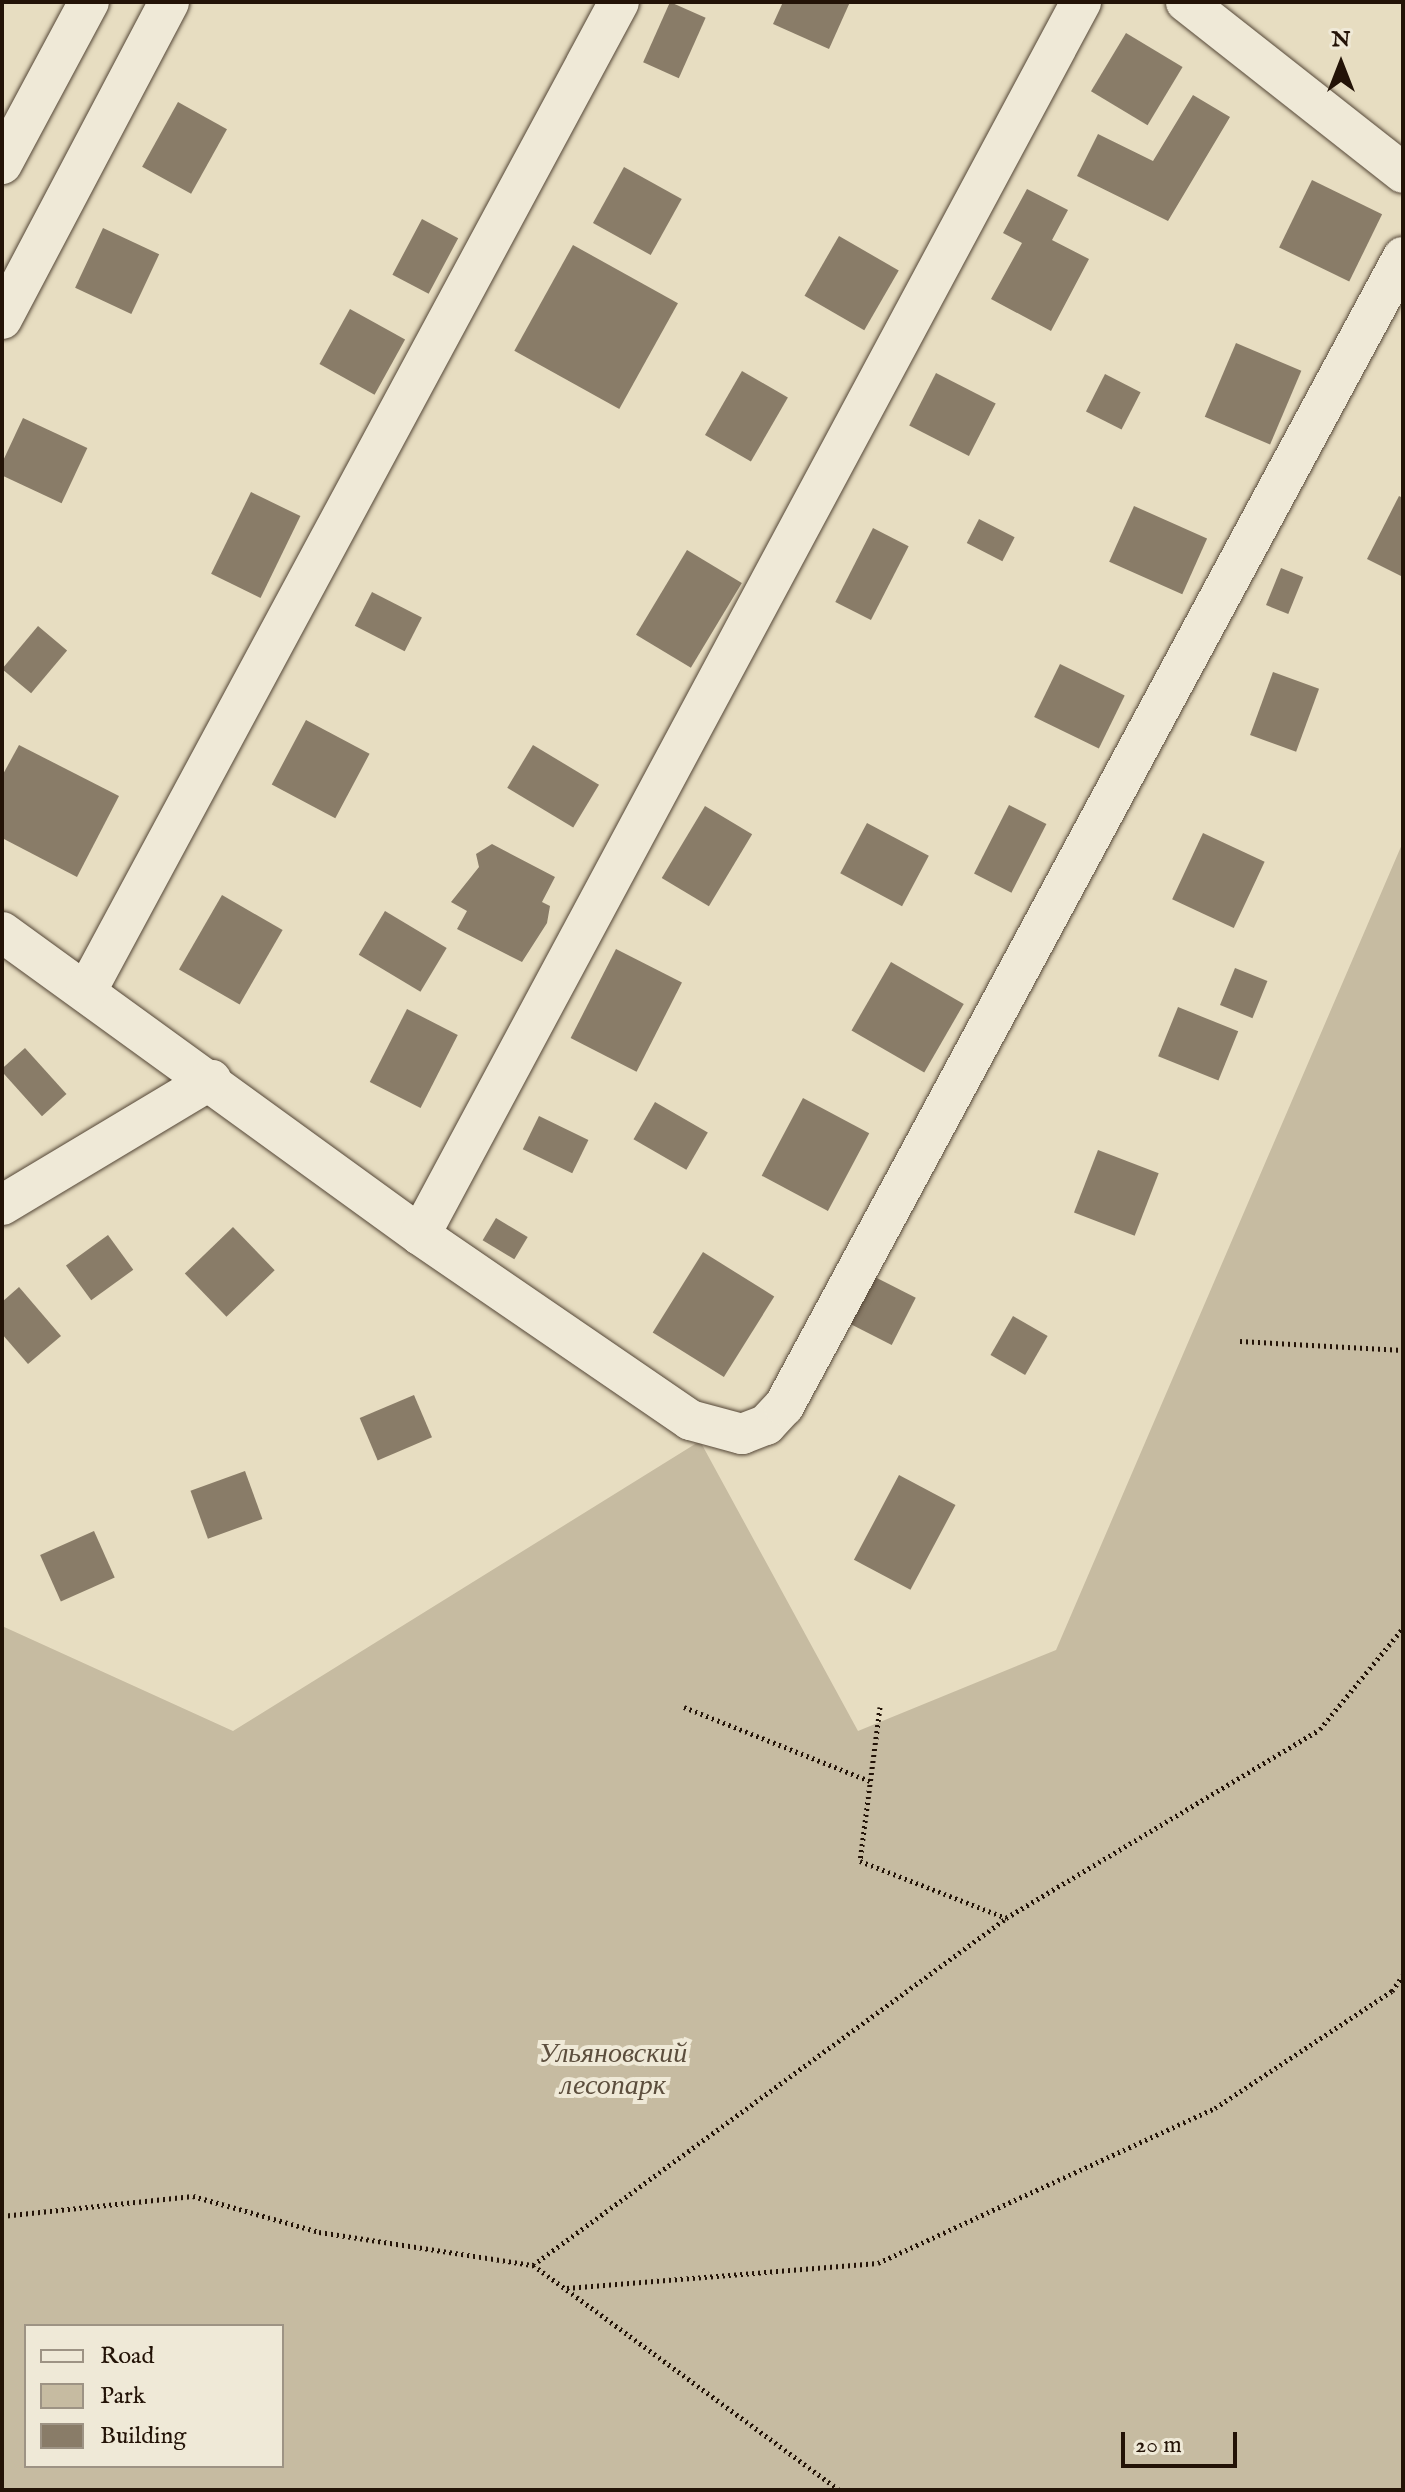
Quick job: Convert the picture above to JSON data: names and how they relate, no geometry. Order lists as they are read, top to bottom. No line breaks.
{"parks":["Ульяновский лесопарк"],"legend":["Road","Park","Building"],"scale_bar":"20 m","north":"top"}
